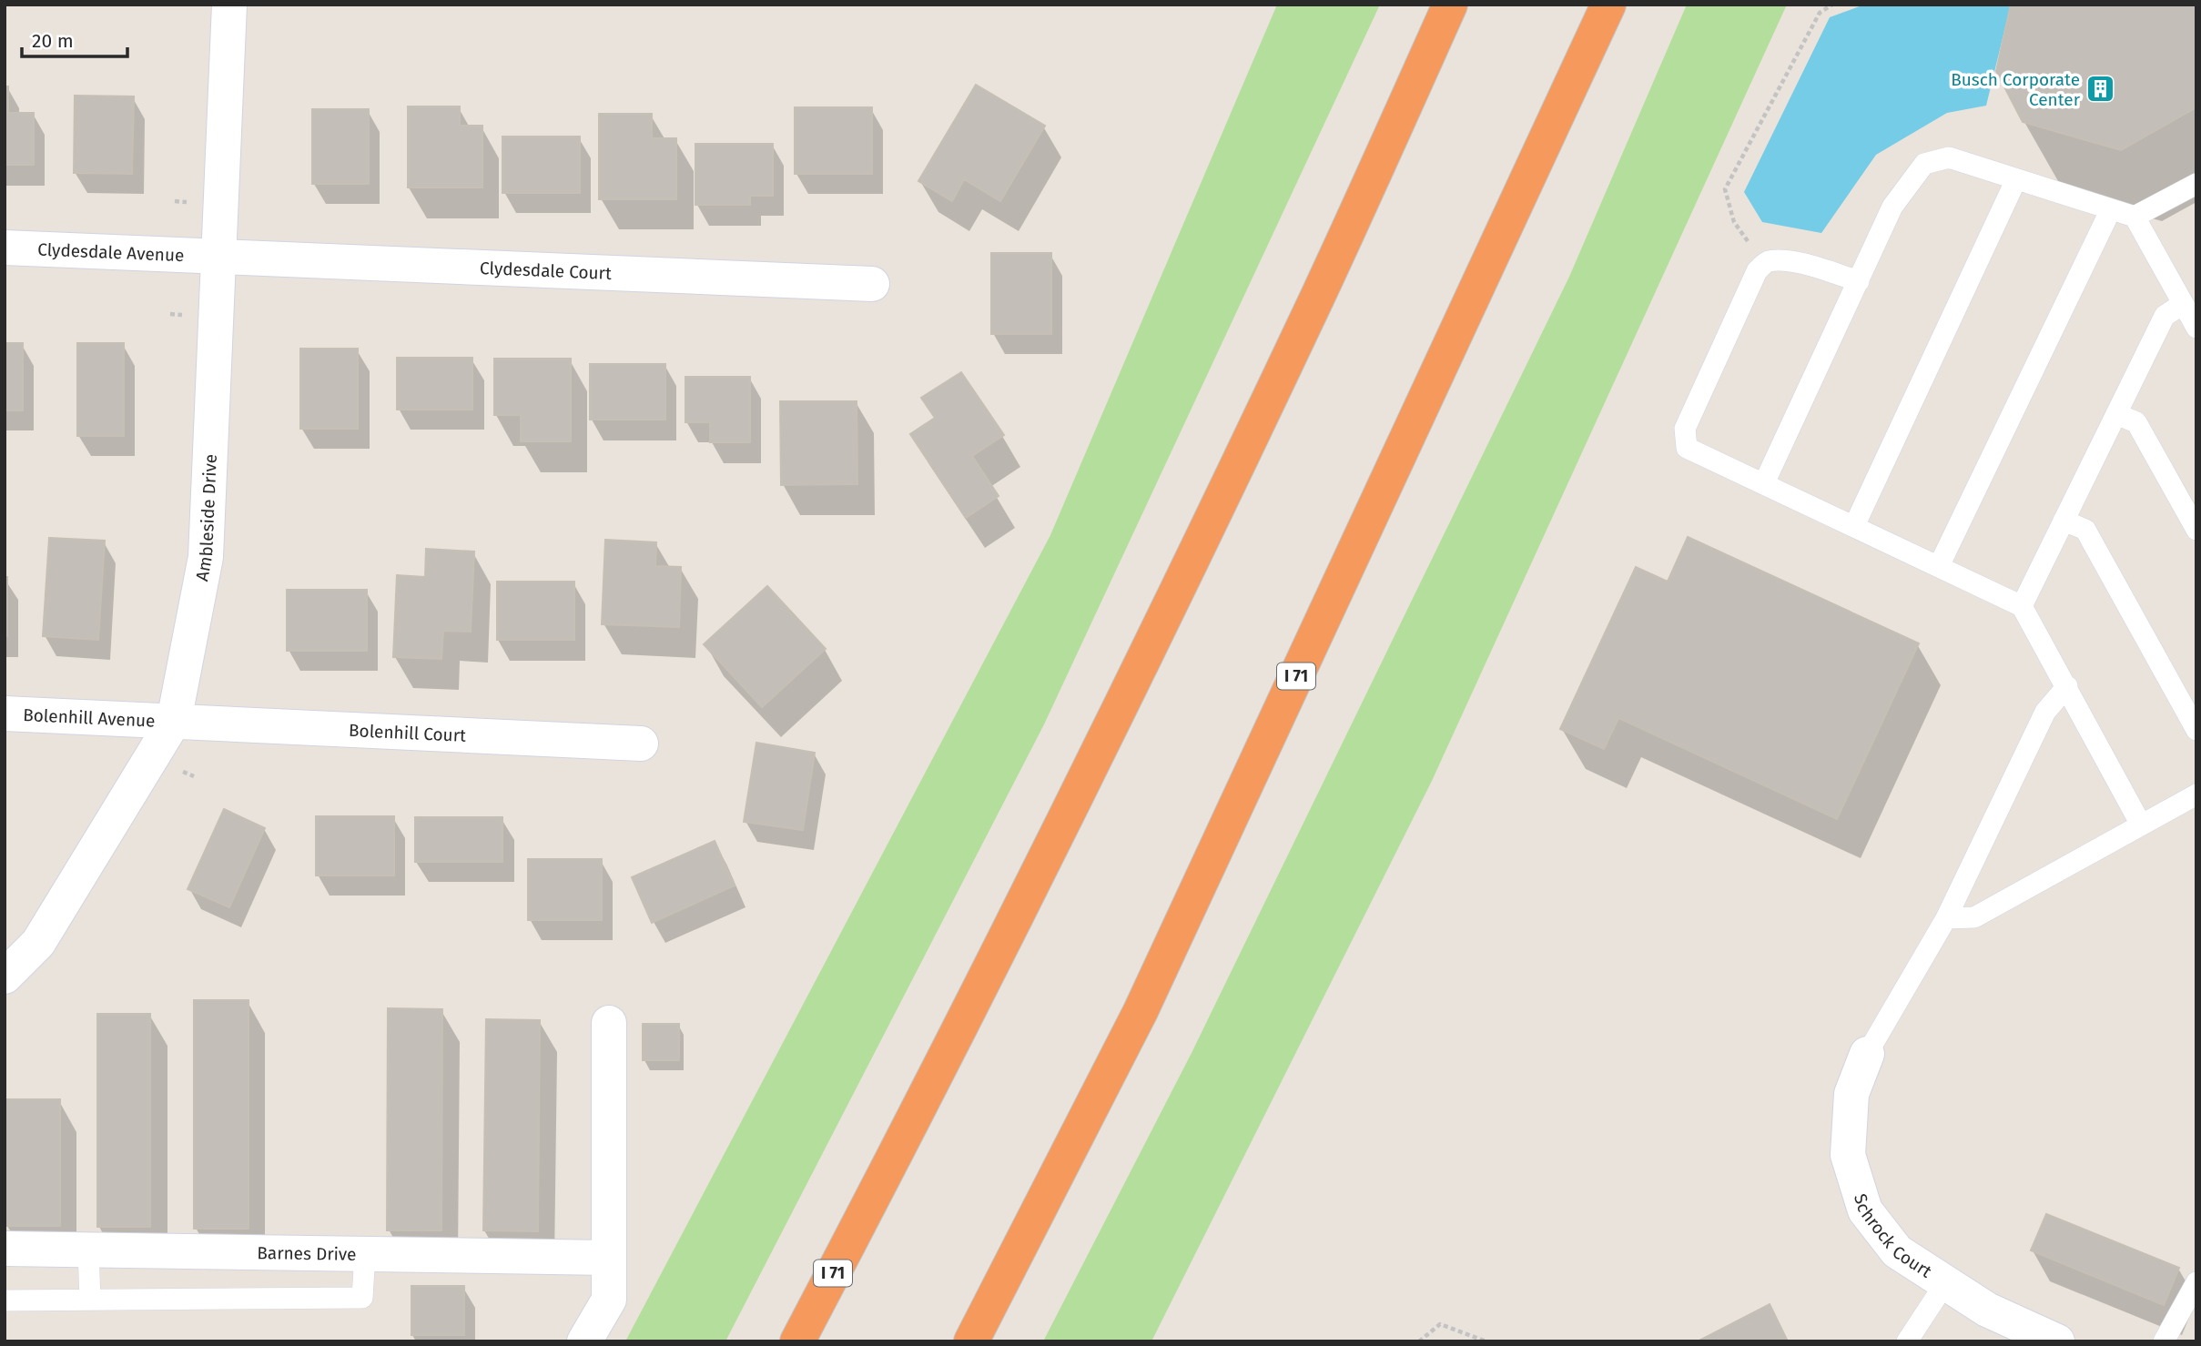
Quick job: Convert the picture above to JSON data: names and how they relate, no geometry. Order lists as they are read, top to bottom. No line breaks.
{"streets":{"highway":["I 71"],"street":["Clydesdale Avenue","Clydesdale Court","Ambleside Drive","Bolenhill Avenue","Bolenhill Court","Schrock Court","Barnes Drive"]},"crossings":[["Clydesdale Avenue","Clydesdale Court"],["Clydesdale Avenue","Ambleside Drive"],["Clydesdale Court","Ambleside Drive"],["Ambleside Drive","Bolenhill Avenue"],["Ambleside Drive","Bolenhill Court"],["Bolenhill Avenue","Bolenhill Court"]],"places":{"building":["Busch Corporate Center"]},"scale_bar":"20 m"}
